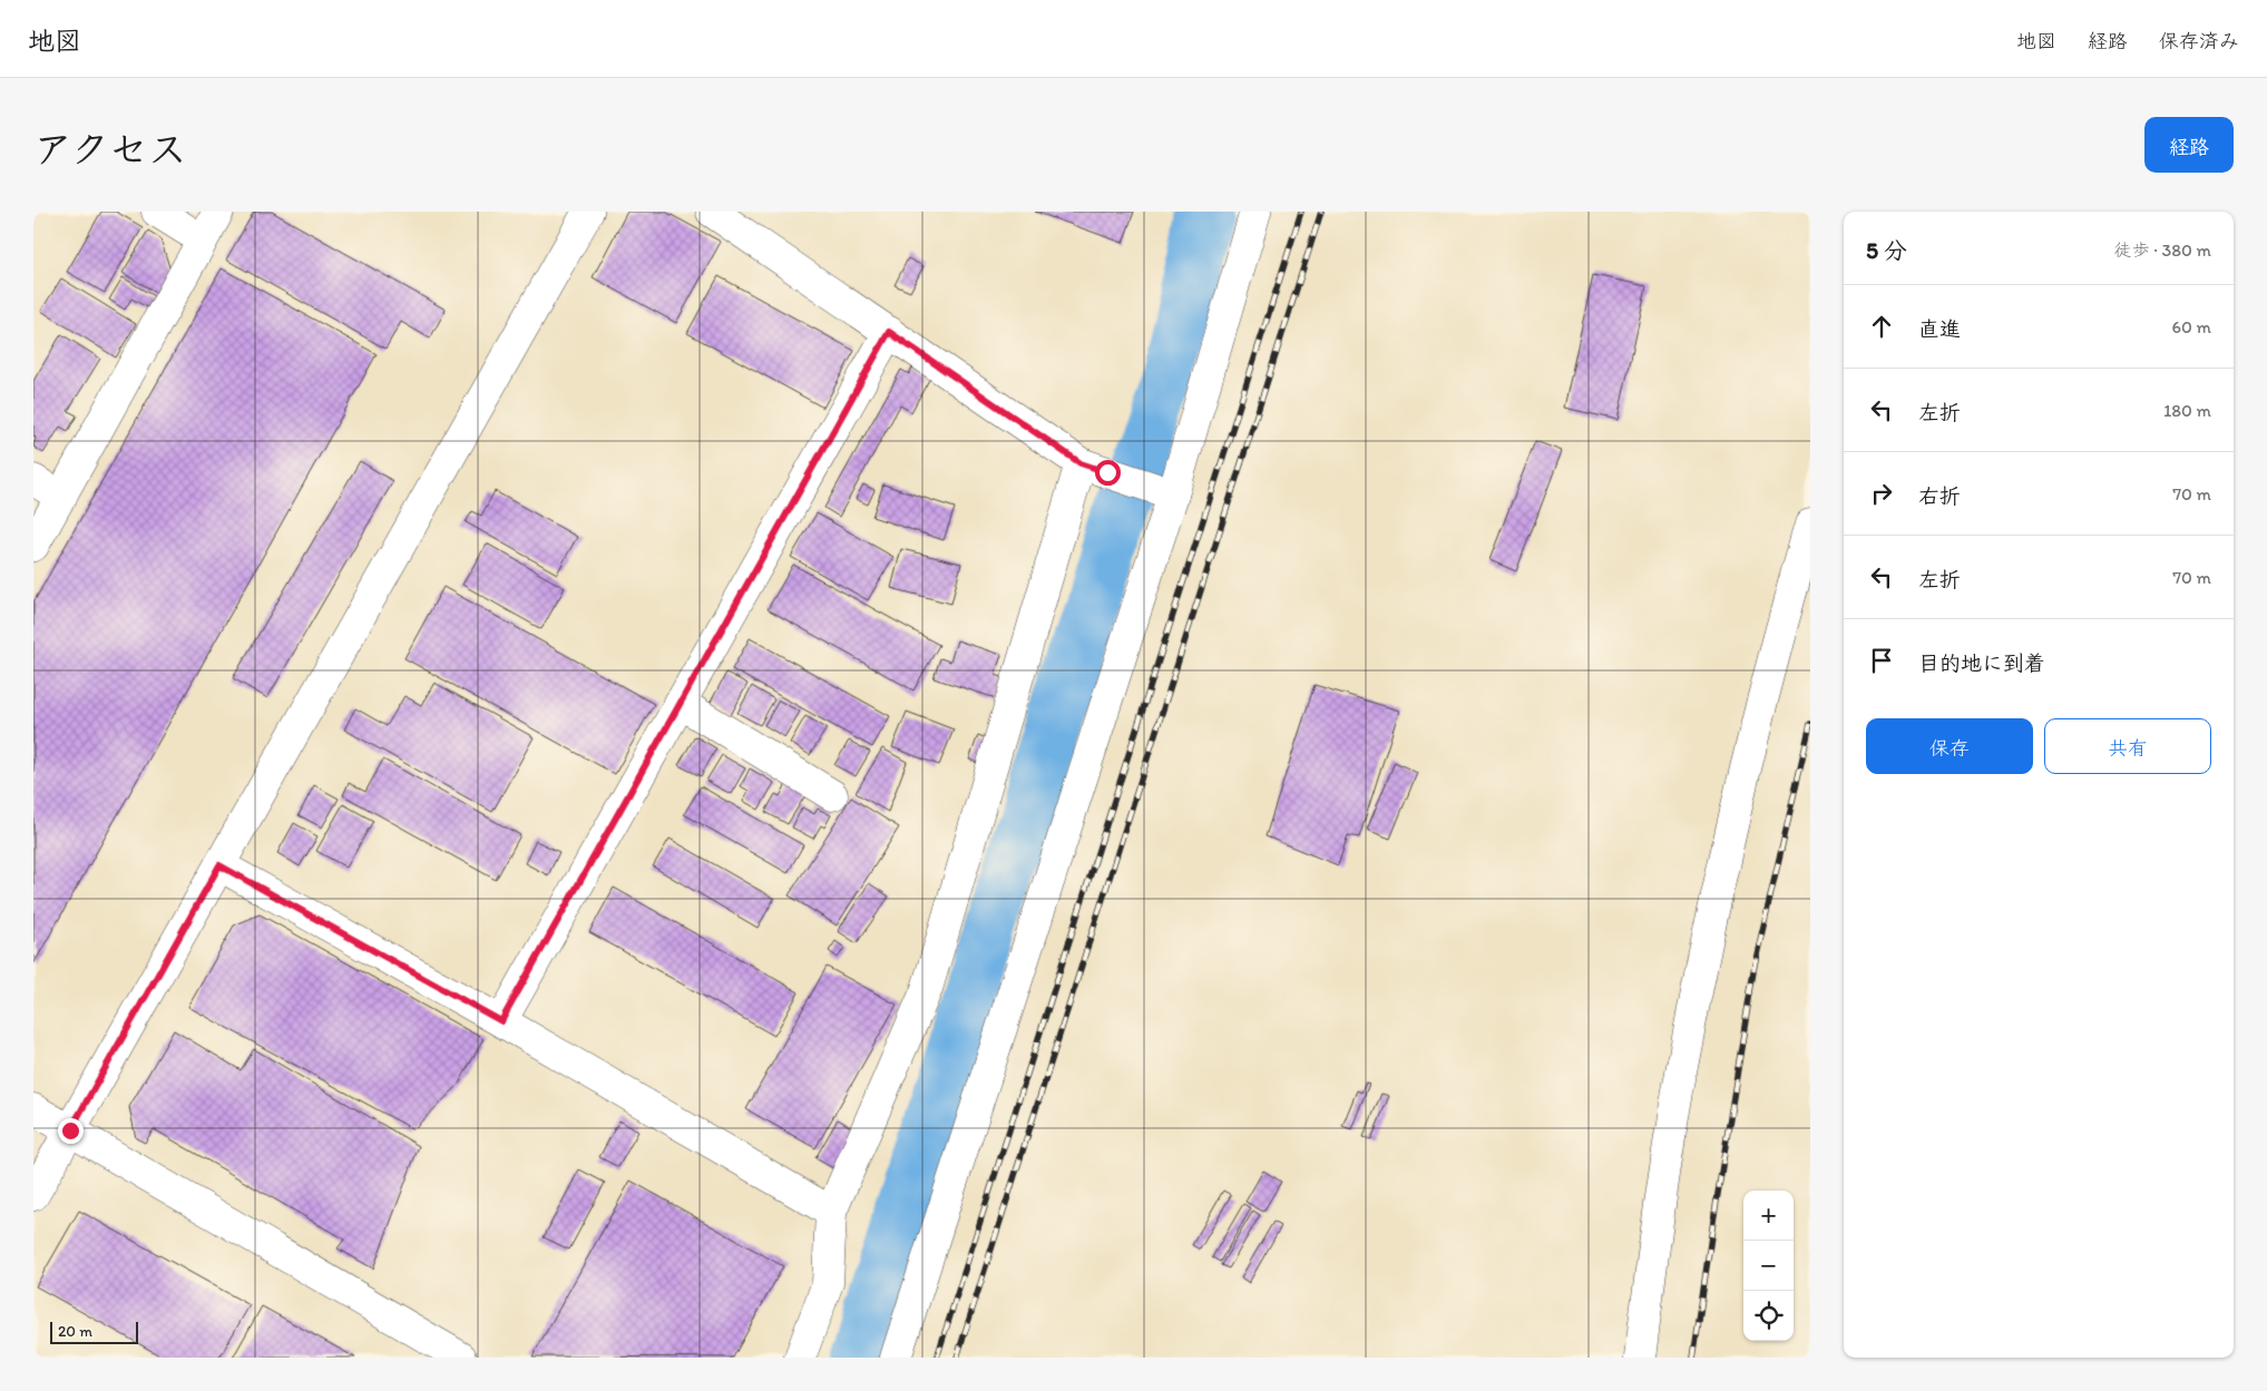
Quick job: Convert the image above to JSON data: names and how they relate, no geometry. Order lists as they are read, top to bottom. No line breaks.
{"scale_bar":"20 m","page":{"header":"地図","nav":["地図","経路","保存済み"],"title":"アクセス","buttons":["経路",["保存","共有"]],"heading":["5 分","徒歩 · 380 m"],"list":[["直進","60 m"],["左折","180 m"],["右折","70 m"],["左折","70 m"],"目的地に到着"],"map_buttons":["+","−"],"scale":"20 m"}}
